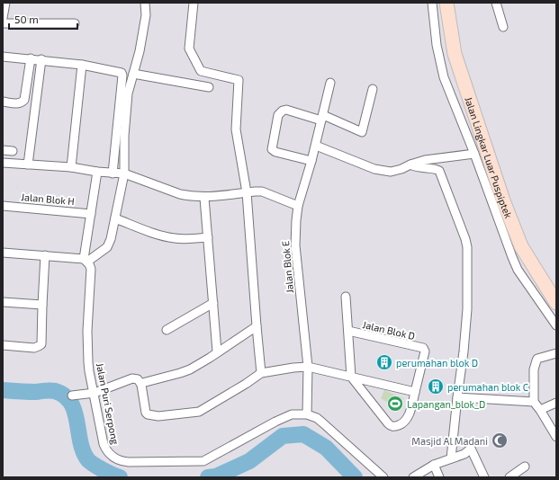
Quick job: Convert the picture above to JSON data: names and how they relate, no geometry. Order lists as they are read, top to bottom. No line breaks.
{"streets":{"main road":["Jalan Lingkar Luar Puspiptek"],"street":["Jalan Blok H","Jalan Blok E","Jalan Blok D","Jalan Puri Serpong"]},"crossings":[["Jalan Blok E","Jalan Puri Serpong"]],"places":{"building":["perumahan blok D","perumahan blok C"],"sports":["Lapangan_blok_D"],"mosque":["Masjid Al Madani"]},"scale_bar":"50 m"}
